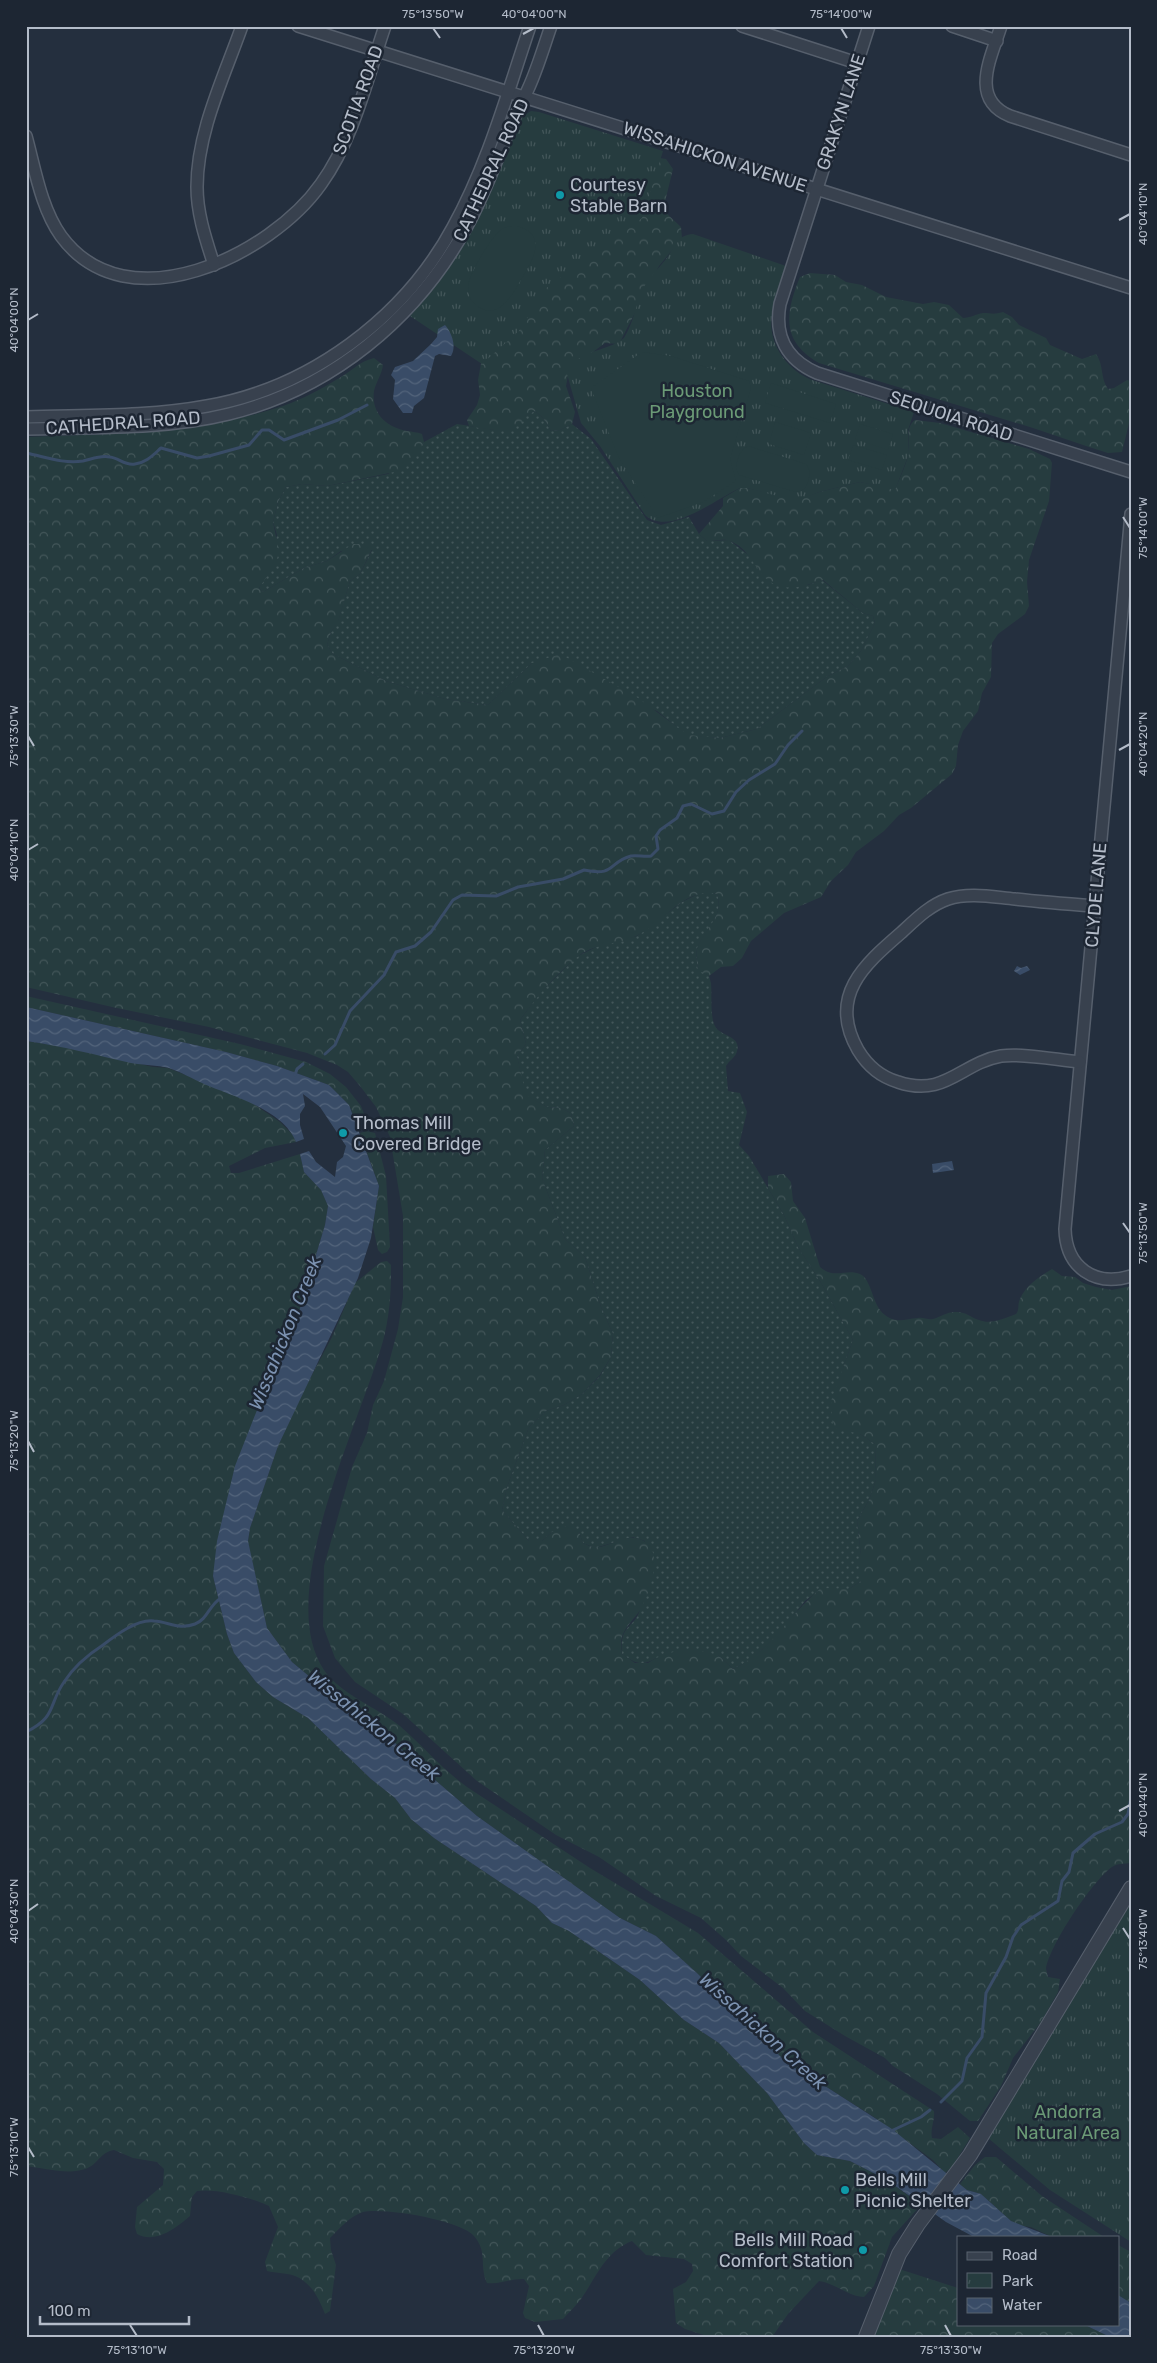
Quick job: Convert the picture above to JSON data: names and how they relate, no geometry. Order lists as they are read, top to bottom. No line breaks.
{"streets":{"street":["SCOTIA ROAD","GRAKYN LANE","WISSAHICKON AVENUE","CATHEDRAL ROAD","SEQUOIA ROAD","CLYDE LANE"]},"crossings":[["SCOTIA ROAD","WISSAHICKON AVENUE"],["GRAKYN LANE","WISSAHICKON AVENUE"],["GRAKYN LANE","SEQUOIA ROAD"],["WISSAHICKON AVENUE","CATHEDRAL ROAD"]],"water":["Wissahickon Creek"],"parks":["Houston Playground","Andorra Natural Area"],"places":["Courtesy Stable Barn","Thomas Mill Covered Bridge","Bells Mill Picnic Shelter","Bells Mill Road Comfort Station"],"legend":["Road","Park","Water"],"scale_bar":"100 m","coordinates":["75°13'50\"W","40°04'00\"N","75°14'00\"W","40°04'10\"N","75°13'30\"W","40°04'20\"N","75°13'20\"W","40°04'40\"N","40°04'30\"N","75°13'40\"W","75°13'10\"W"]}
